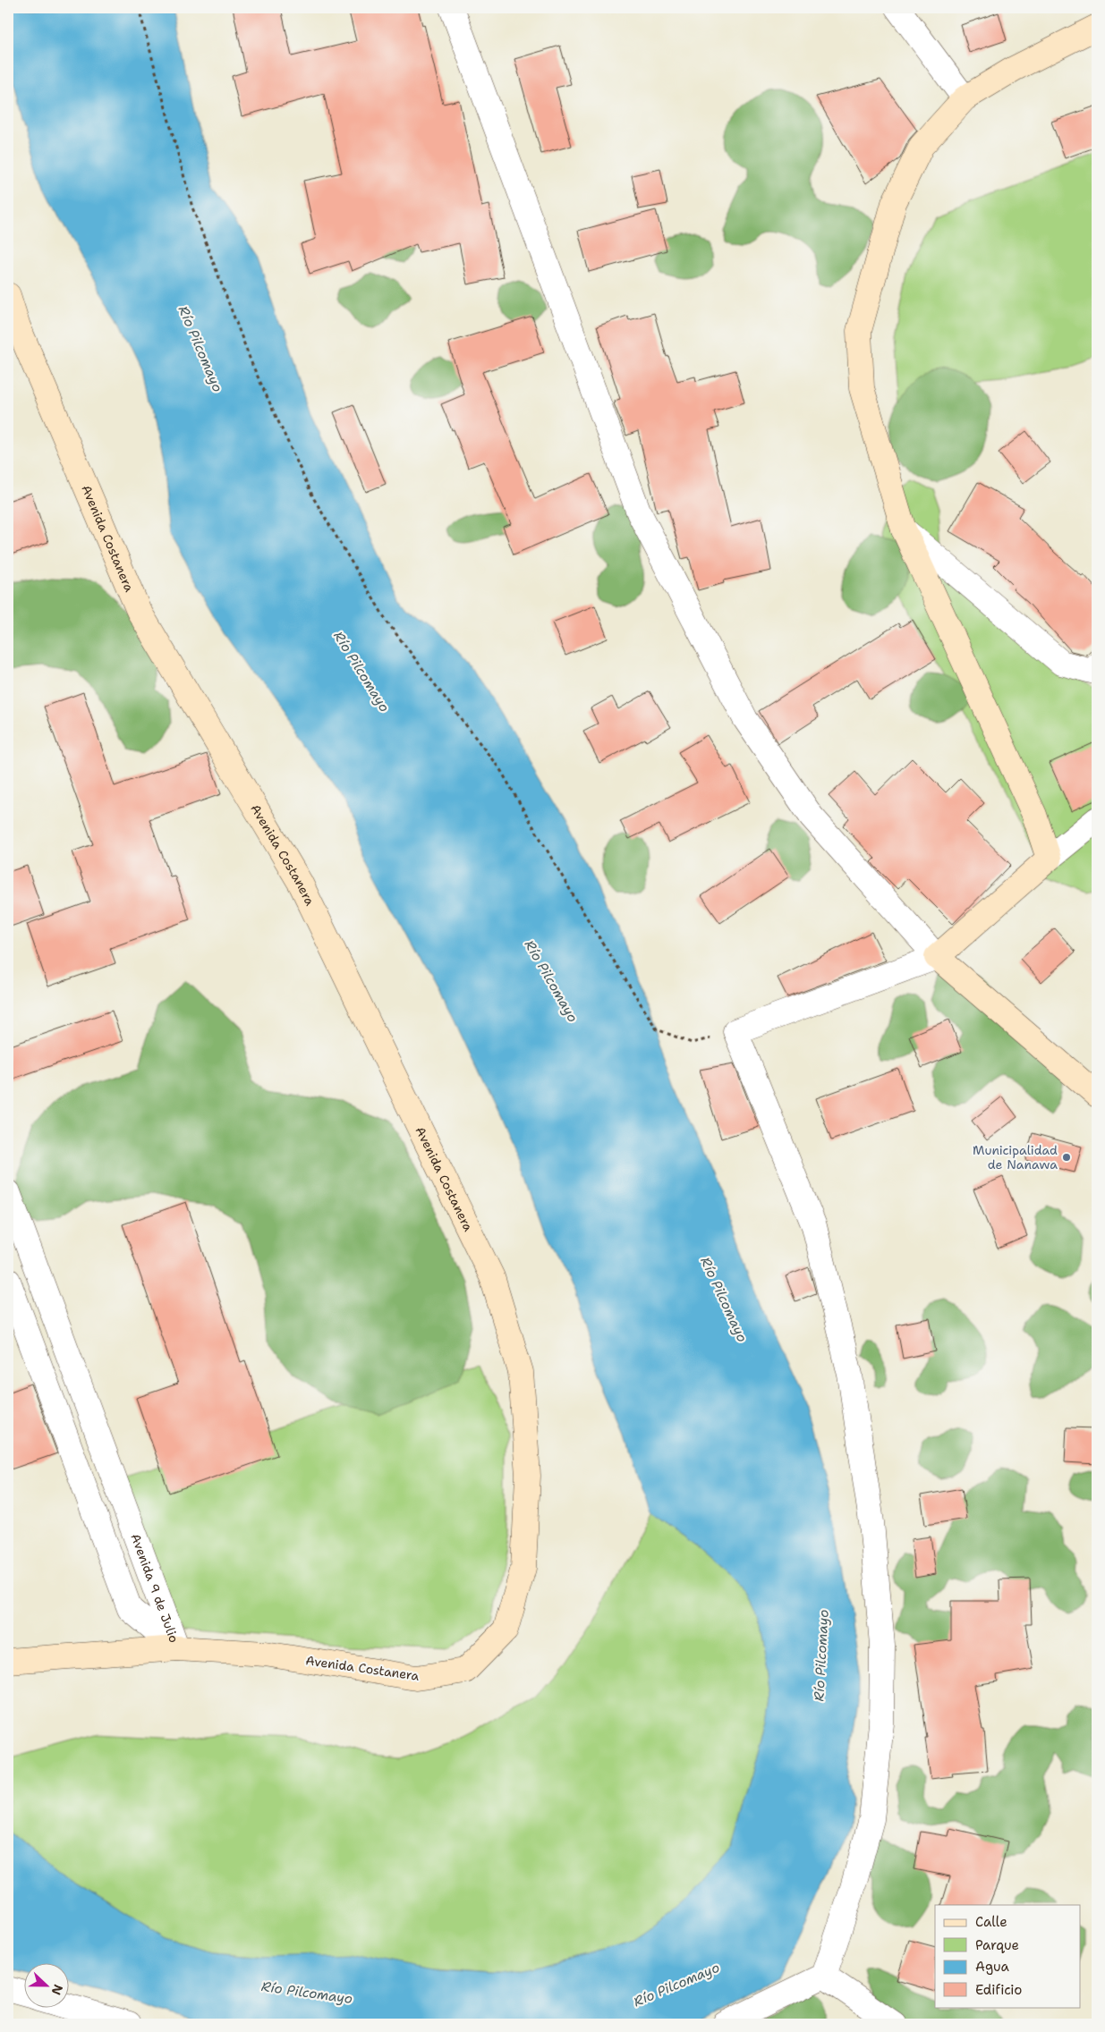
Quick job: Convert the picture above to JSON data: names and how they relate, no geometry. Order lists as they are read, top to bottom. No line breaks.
{"streets":{"street":["Avenida Costanera","Avenida 9 de Julio"]},"crossings":[["Avenida Costanera","Avenida 9 de Julio"]],"water":["Río Pilcomayo"],"places":["Municipalidad de Nanawa"],"legend":["Calle","Parque","Agua","Edificio"],"north":"right"}
